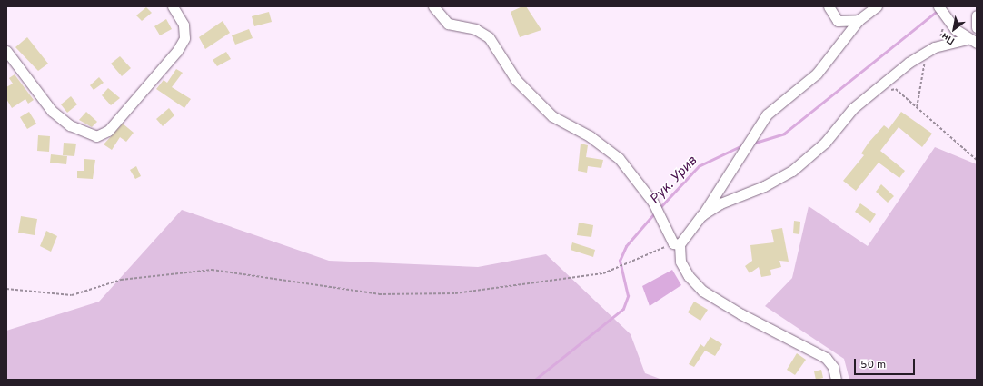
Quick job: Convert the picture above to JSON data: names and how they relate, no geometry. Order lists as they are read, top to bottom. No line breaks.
{"water":["Рук. Урив"],"scale_bar":"50 m","north":"bottom left"}
